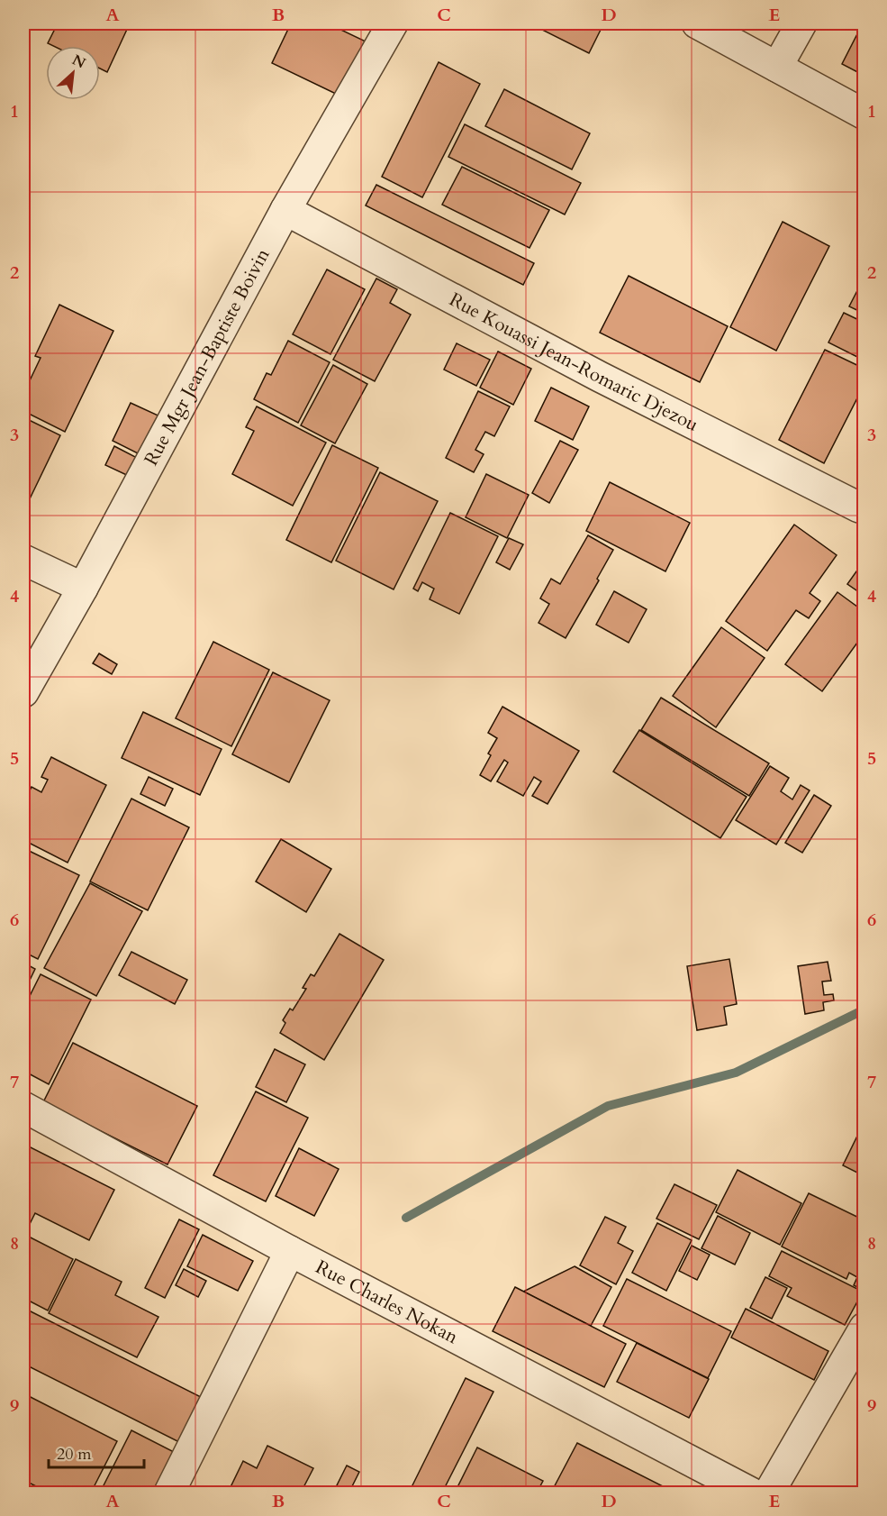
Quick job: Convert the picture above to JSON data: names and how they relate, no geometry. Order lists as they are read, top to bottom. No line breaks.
{"streets":{"street":["Rue Mgr Jean-Baptiste Boivin","Rue Kouassi Jean-Romaric Djezou","Rue Charles Nokan"]},"crossings":[["Rue Mgr Jean-Baptiste Boivin","Rue Kouassi Jean-Romaric Djezou"]],"scale_bar":"20 m","north":"top right","grid":{"columns":["A","B","C","D","E"],"rows":["1","2","3","4","5","6","7","8","9"]}}
